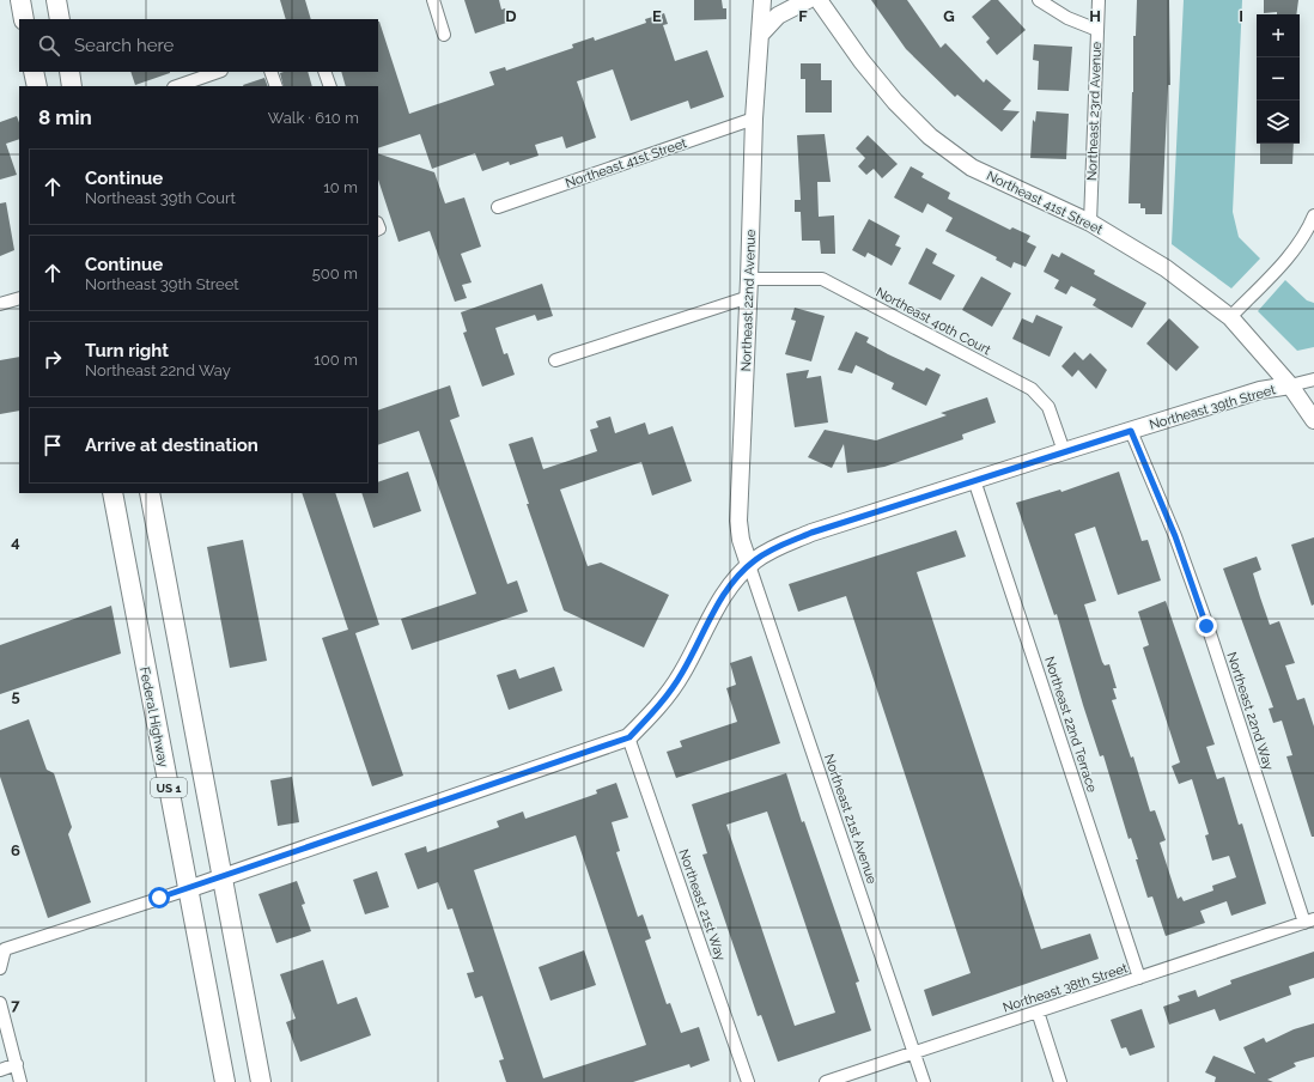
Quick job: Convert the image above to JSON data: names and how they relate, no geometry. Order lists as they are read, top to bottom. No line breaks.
{"streets":{"main road":["Federal Highway","US 1"],"street":["Northeast 23rd Avenue","Northeast 41st Street","Northeast 22nd Avenue","Northeast 40th Court","Northeast 39th Street","Northeast 22nd Way","Northeast 22nd Terrace","Northeast 21st Avenue","Northeast 21st Way","Northeast 38th Street"]},"crossings":[["Northeast 23rd Avenue","Northeast 41st Street"],["Northeast 41st Street","Northeast 22nd Avenue"],["Northeast 41st Street","Northeast 39th Street"],["Northeast 22nd Avenue","Northeast 40th Court"],["Northeast 22nd Avenue","Northeast 39th Street"],["Northeast 22nd Avenue","Northeast 21st Avenue"],["Northeast 40th Court","Northeast 39th Street"],["Northeast 39th Street","Northeast 22nd Way"],["Northeast 39th Street","Federal Highway"],["Northeast 39th Street","Northeast 22nd Terrace"],["Northeast 39th Street","US 1"],["Northeast 39th Street","Northeast 21st Avenue"],["Northeast 39th Street","Northeast 21st Way"],["Northeast 22nd Way","Northeast 38th Street"],["Northeast 22nd Terrace","Northeast 38th Street"],["Northeast 21st Avenue","Northeast 38th Street"]],"page":{"map_buttons":["+","−"],"search":"Search here","heading":["8 min","Walk · 610 m"],"list":[["Continue","Northeast 39th Court","10 m"],["Continue","Northeast 39th Street","500 m"],["Turn right","Northeast 22nd Way","100 m"],"Arrive at destination"]},"grid":{"columns":["D","E","F","G","H","I"],"rows":["4","5","6","7"]}}
